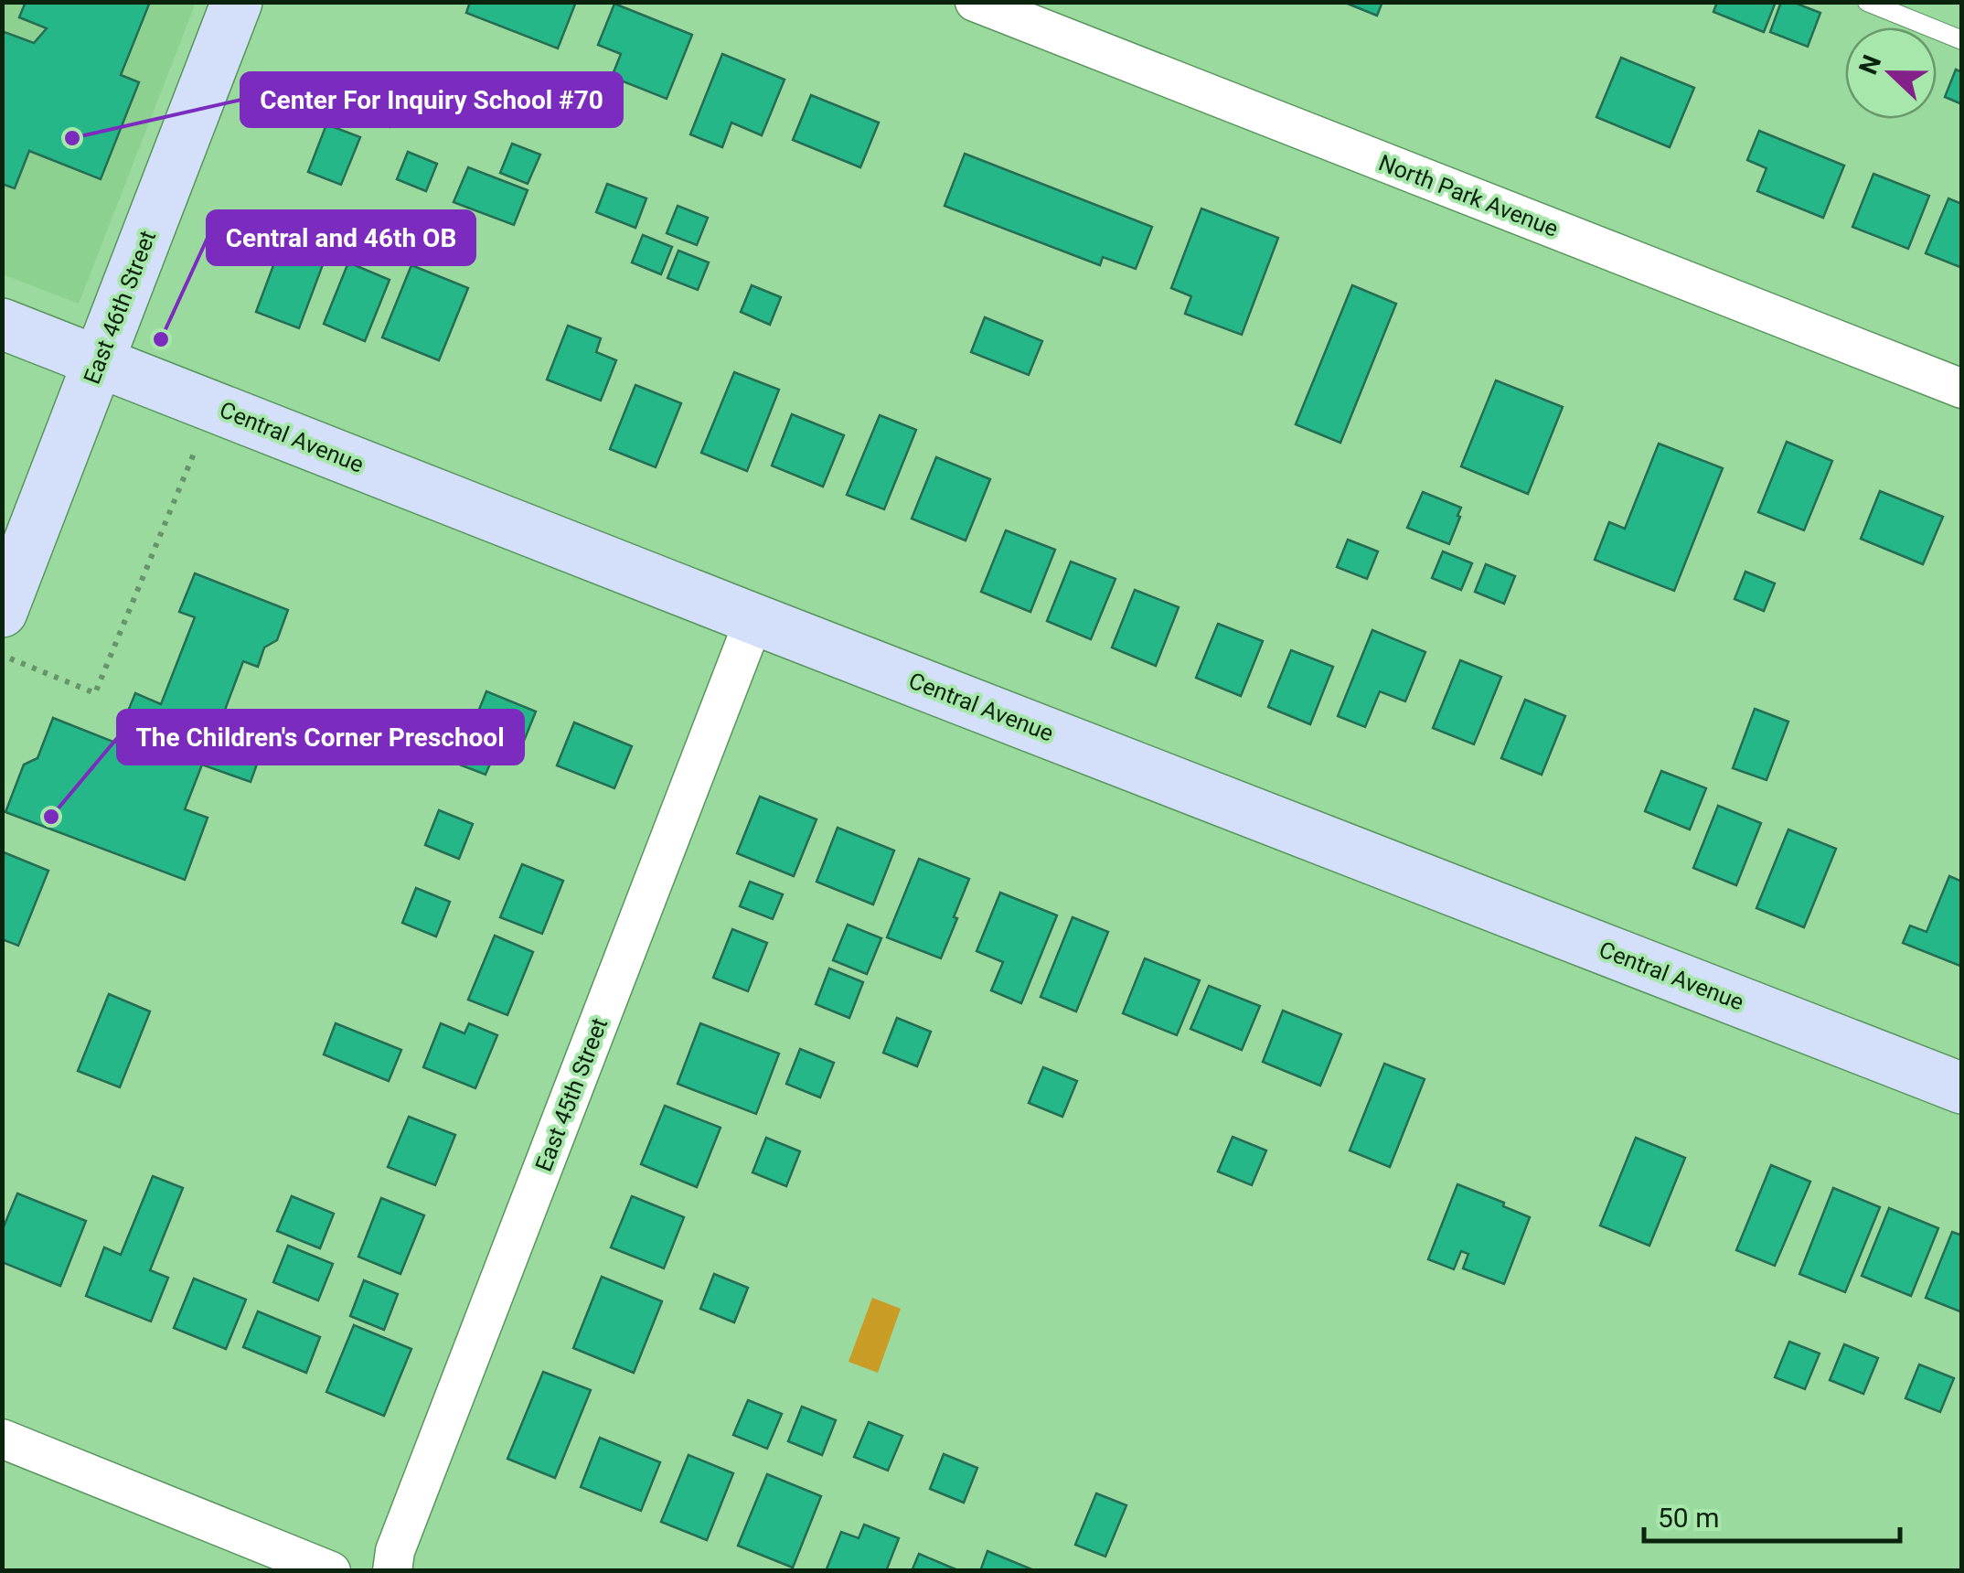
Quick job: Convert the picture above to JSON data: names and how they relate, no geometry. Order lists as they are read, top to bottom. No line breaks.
{"streets":{"main road":["East 46th Street","Central Avenue"],"street":["North Park Avenue","East 45th Street"]},"crossings":[["East 46th Street","Central Avenue"],["Central Avenue","East 45th Street"]],"places":["Center For Inquiry School #70","Central and 46th OB","The Children's Corner Preschool"],"scale_bar":"50 m","north":"left"}
